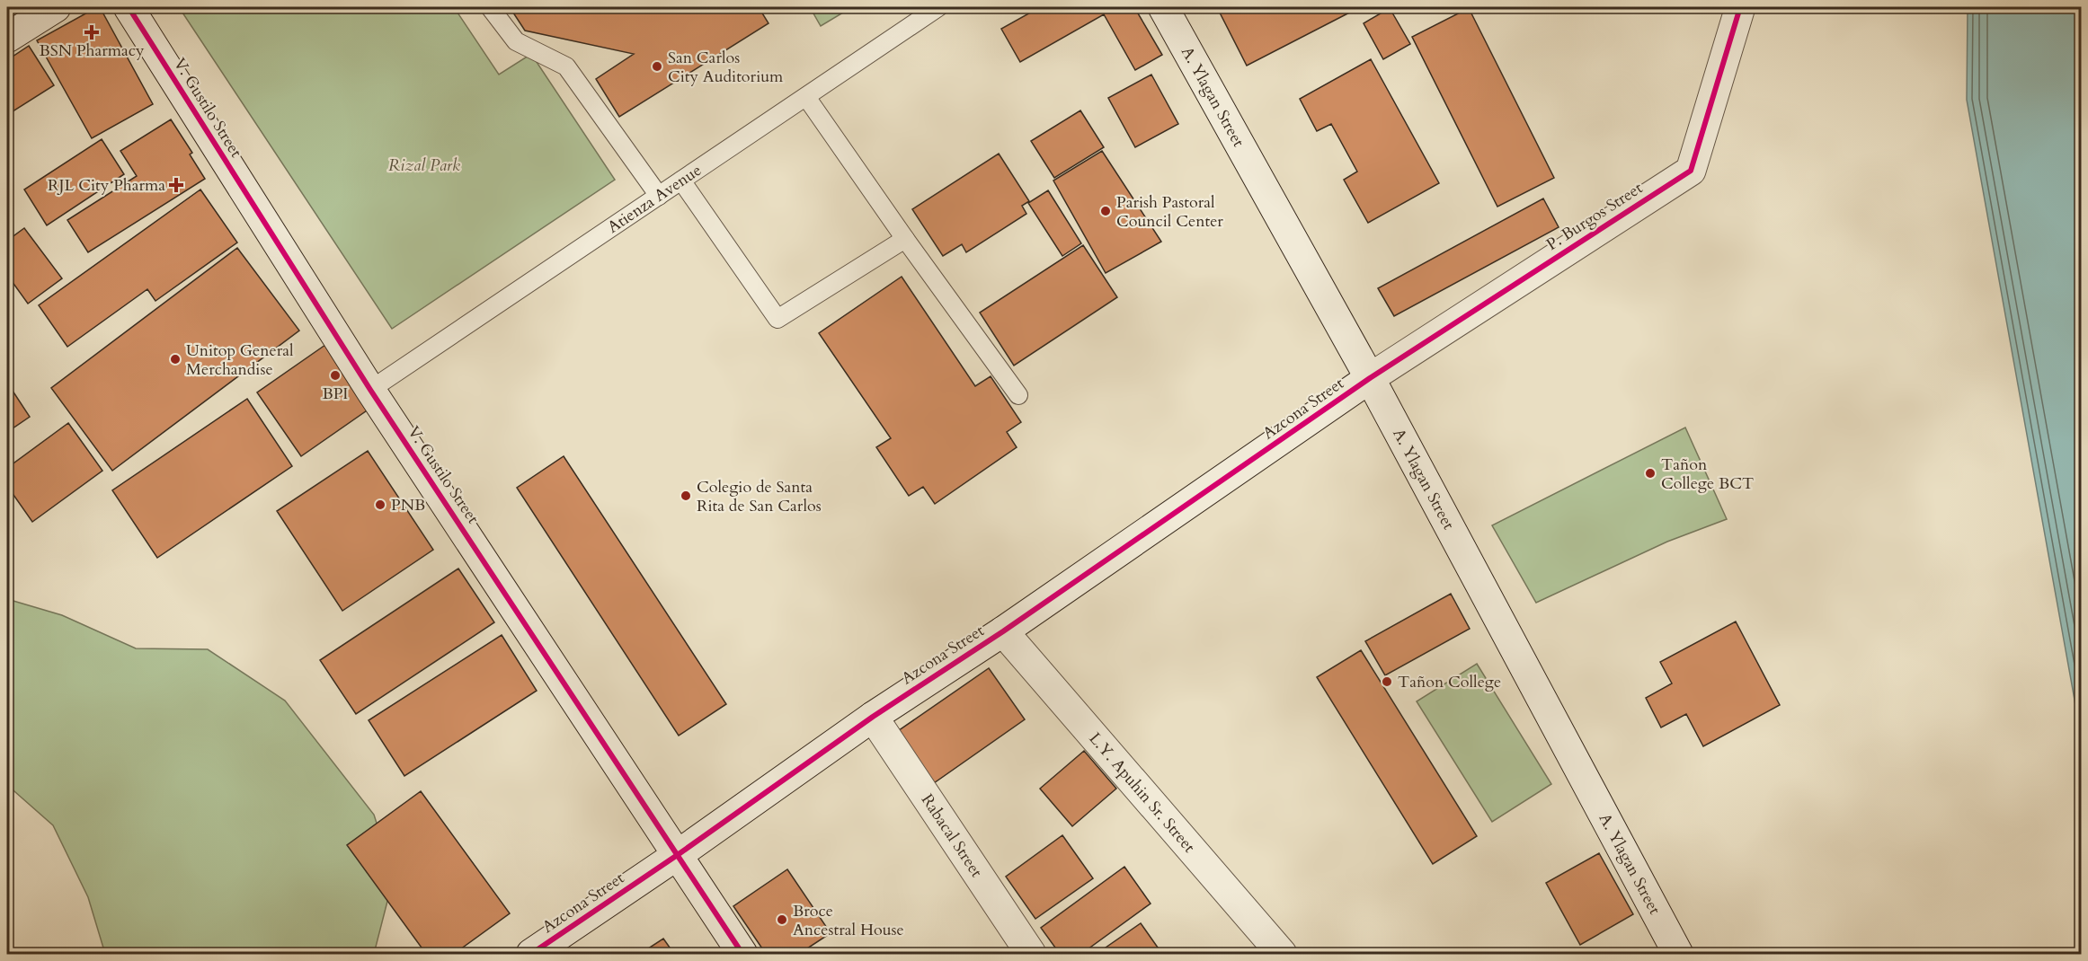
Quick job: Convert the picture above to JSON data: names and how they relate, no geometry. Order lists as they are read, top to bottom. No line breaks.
{"streets":{"street":["A. Ylagan Street","V. Gustilo Street","P. Burgos Street","Azcona Street","L.Y. Apuhin Sr. Street","Rabacal Street"],"lane":["Atienza Avenue"]},"crossings":[["A. Ylagan Street","P. Burgos Street"],["A. Ylagan Street","Azcona Street"],["V. Gustilo Street","Atienza Avenue"],["V. Gustilo Street","Azcona Street"],["P. Burgos Street","Azcona Street"],["Azcona Street","L.Y. Apuhin Sr. Street"],["Azcona Street","Rabacal Street"]],"parks":["Rizal Park"],"places":{"health":["BSN Pharmacy","RJL City Pharma"],"other":["San Carlos City Auditorium","Parish Pastoral Council Center","Unitop General Merchandise","BPI","Tañon College BCT","Colegio de Santa Rita de San Carlos","PNB","Tañon College","Broce Ancestral House"]}}
